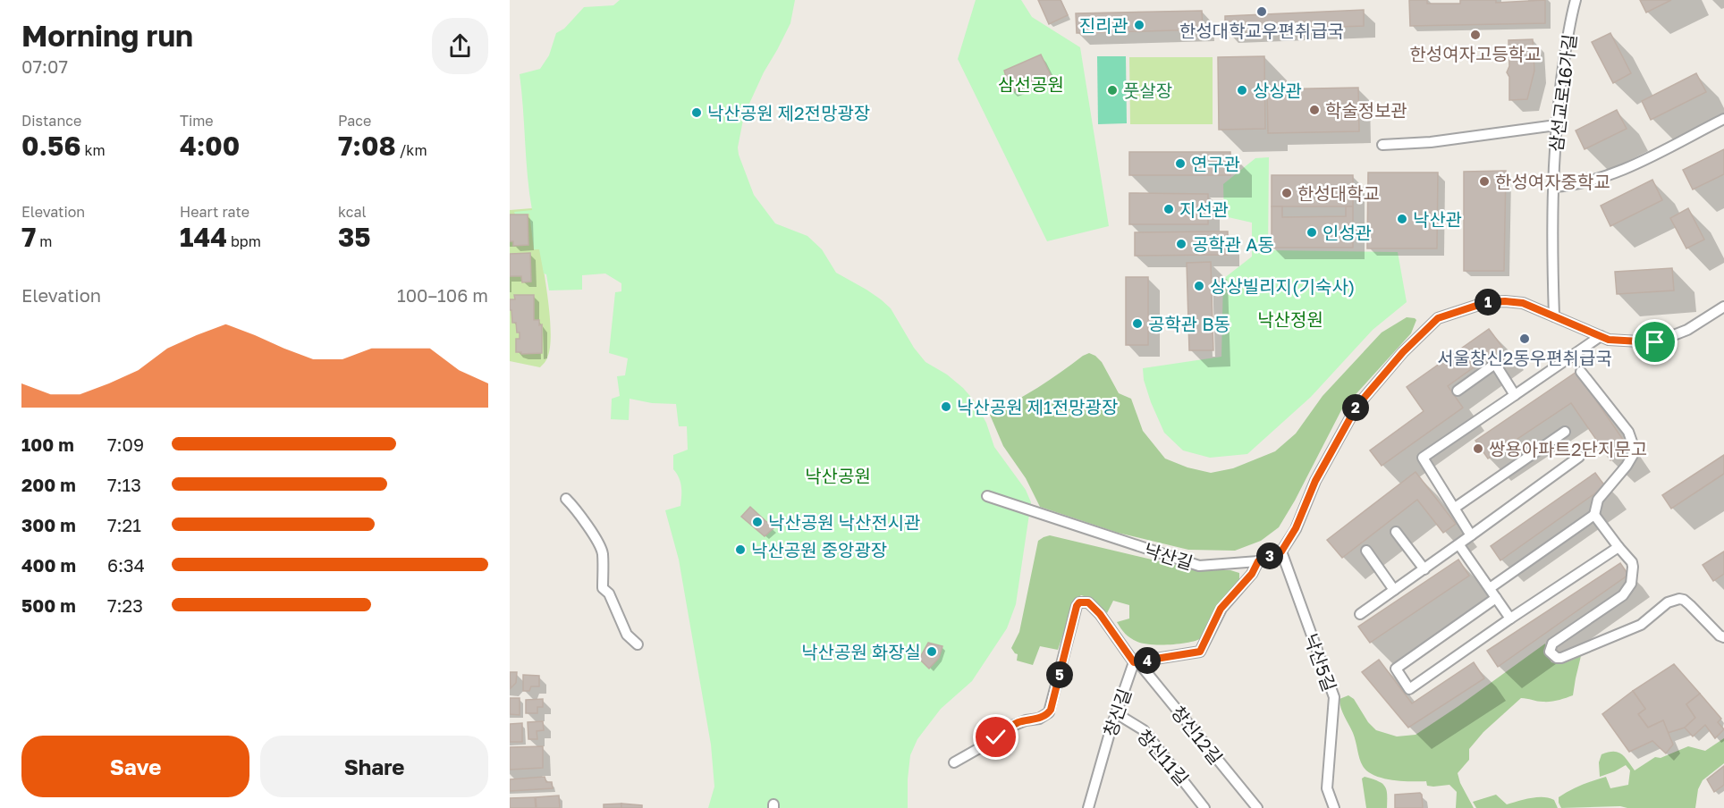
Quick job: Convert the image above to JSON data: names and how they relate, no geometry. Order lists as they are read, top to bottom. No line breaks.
{"streets":{"street":["삼선교로16가길","낙산길","낙산5길","창신길","창신12길","창신11길"]},"crossings":[["낙산길","낙산5길"],["창신길","창신12길"],["창신길","창신11길"]],"parks":["삼선공원","낙산정원","낙산공원"],"places":["한성대학교우편취급국","진리관","한성여자고등학교","풋살장","상상관","학술정보관","낙산공원 제2전망광장","연구관","한성여자중학교","한성대학교","지선관","낙산관","인성관","공학관 A동","상상빌리지(기숙사)","공학관 B동","서울창신2동우편취급국","낙산공원 제1전망광장","쌍용아파트2단지문고","낙산공원 낙산전시관","낙산공원 중앙광장","낙산공원 화장실"],"page":{"heading":["Morning run","07:07"],"stats":[["Distance","0.56 km"],["Time","4:00"],["Pace","7:08 /km"],["Elevation","7 m"],["Heart rate","144 bpm"],["kcal","35"]],"chart":["Elevation","100–106 m"],"pins":["1","2","3","4","5"],"list":[{"name":"100 m","note":"7:09"},{"name":"200 m","note":"7:13"},{"name":"300 m","note":"7:21"},{"name":"400 m","note":"6:34"},{"name":"500 m","note":"7:23"}],"buttons":["Save","Share"]}}
